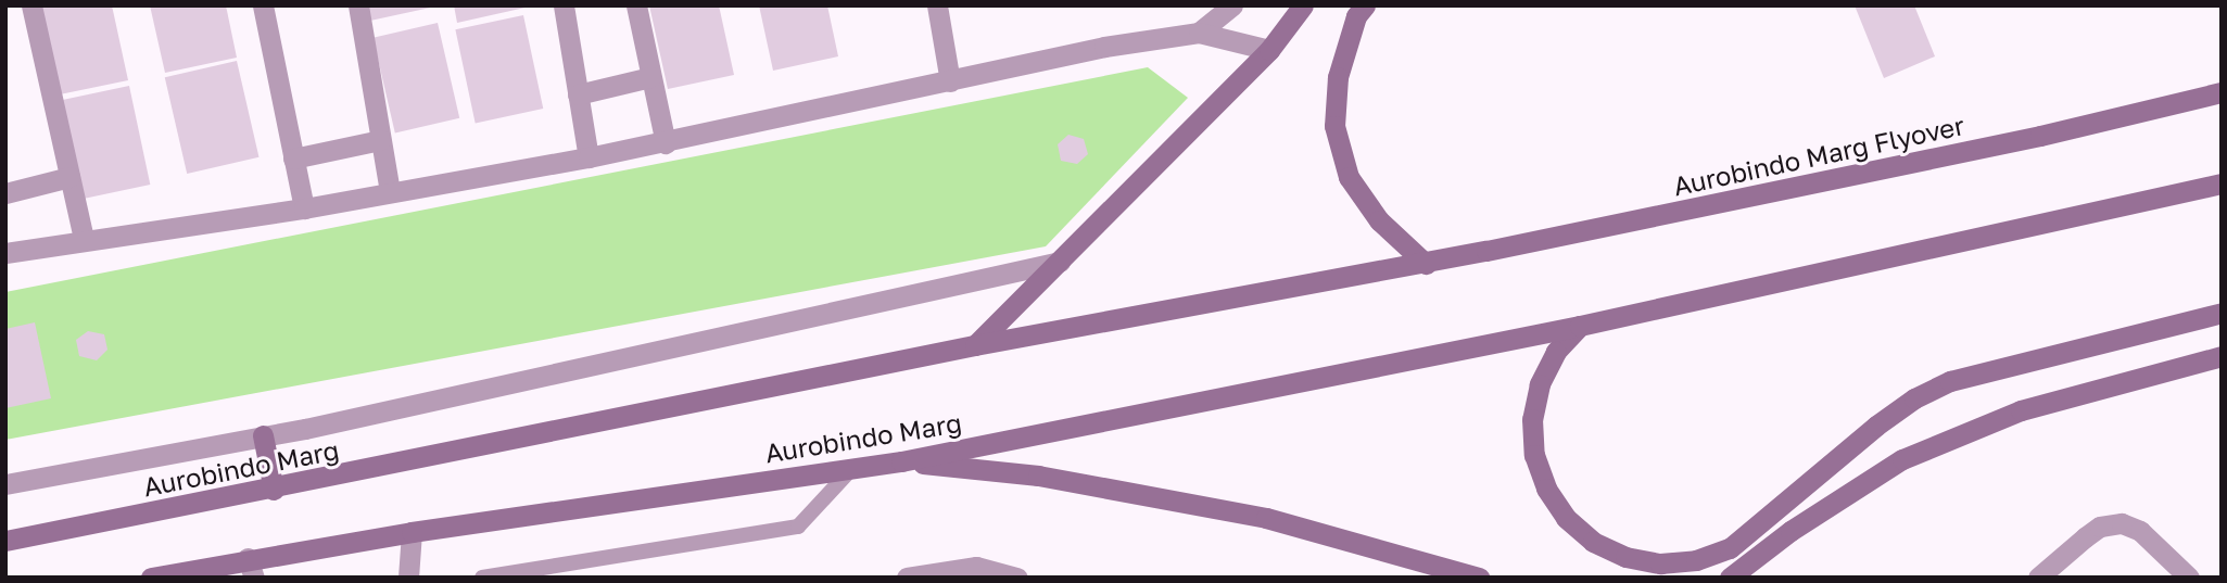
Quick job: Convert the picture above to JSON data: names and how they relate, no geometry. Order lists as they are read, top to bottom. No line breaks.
{"streets":{"main road":["Aurobindo Marg Flyover","Aurobindo Marg"]},"crossings":[["Aurobindo Marg Flyover","Aurobindo Marg"]]}
